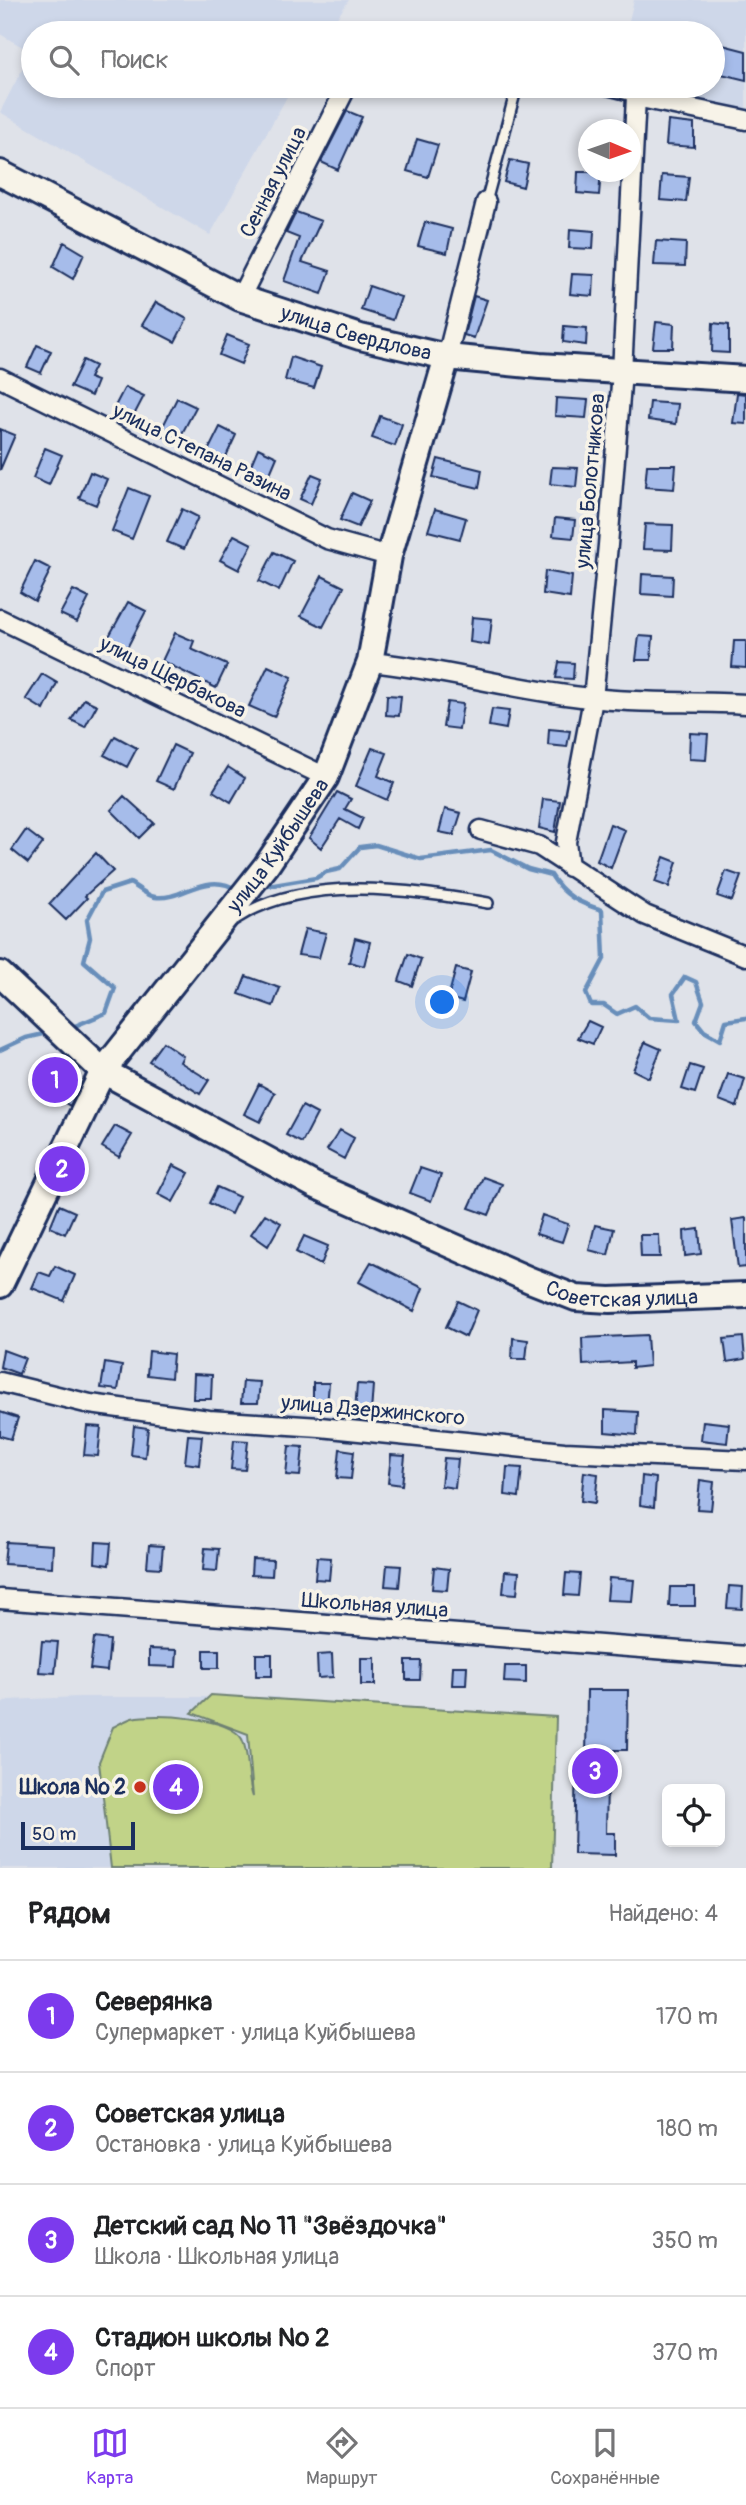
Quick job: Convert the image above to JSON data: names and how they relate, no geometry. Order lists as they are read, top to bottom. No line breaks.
{"streets":{"street":["Сенная улица","улица Свердлова","улица Степана Разина","улица Болотникова","улица Щербакова","улица Куйбышева","Советская улица","улица Дзержинского","Школьная улица"]},"crossings":[["Сенная улица","улица Свердлова"],["улица Свердлова","улица Болотникова"],["улица Свердлова","улица Куйбышева"],["улица Степана Разина","улица Куйбышева"],["улица Щербакова","улица Куйбышева"],["улица Куйбышева","Советская улица"]],"places":["Школа № 2"],"scale_bar":"50 m","north":"right","page":{"search":"Поиск","pins":["1","2","3","4"],"scale":"50 m","heading":["Рядом","Найдено: 4"],"list":[{"mark":"1","name":"Северянка","note":"Супермаркет · улица Куйбышева","value":"170 m"},{"mark":"2","name":"Советская улица","note":"Остановка · улица Куйбышева","value":"180 m"},{"mark":"3","name":"Детский сад № 11 \"Звёздочка\"","note":"Школа · Школьная улица","value":"350 m"},{"mark":"4","name":"Стадион школы № 2","note":"Спорт","value":"370 m"}],"nav":["Карта","Маршрут","Сохранённые"]}}
